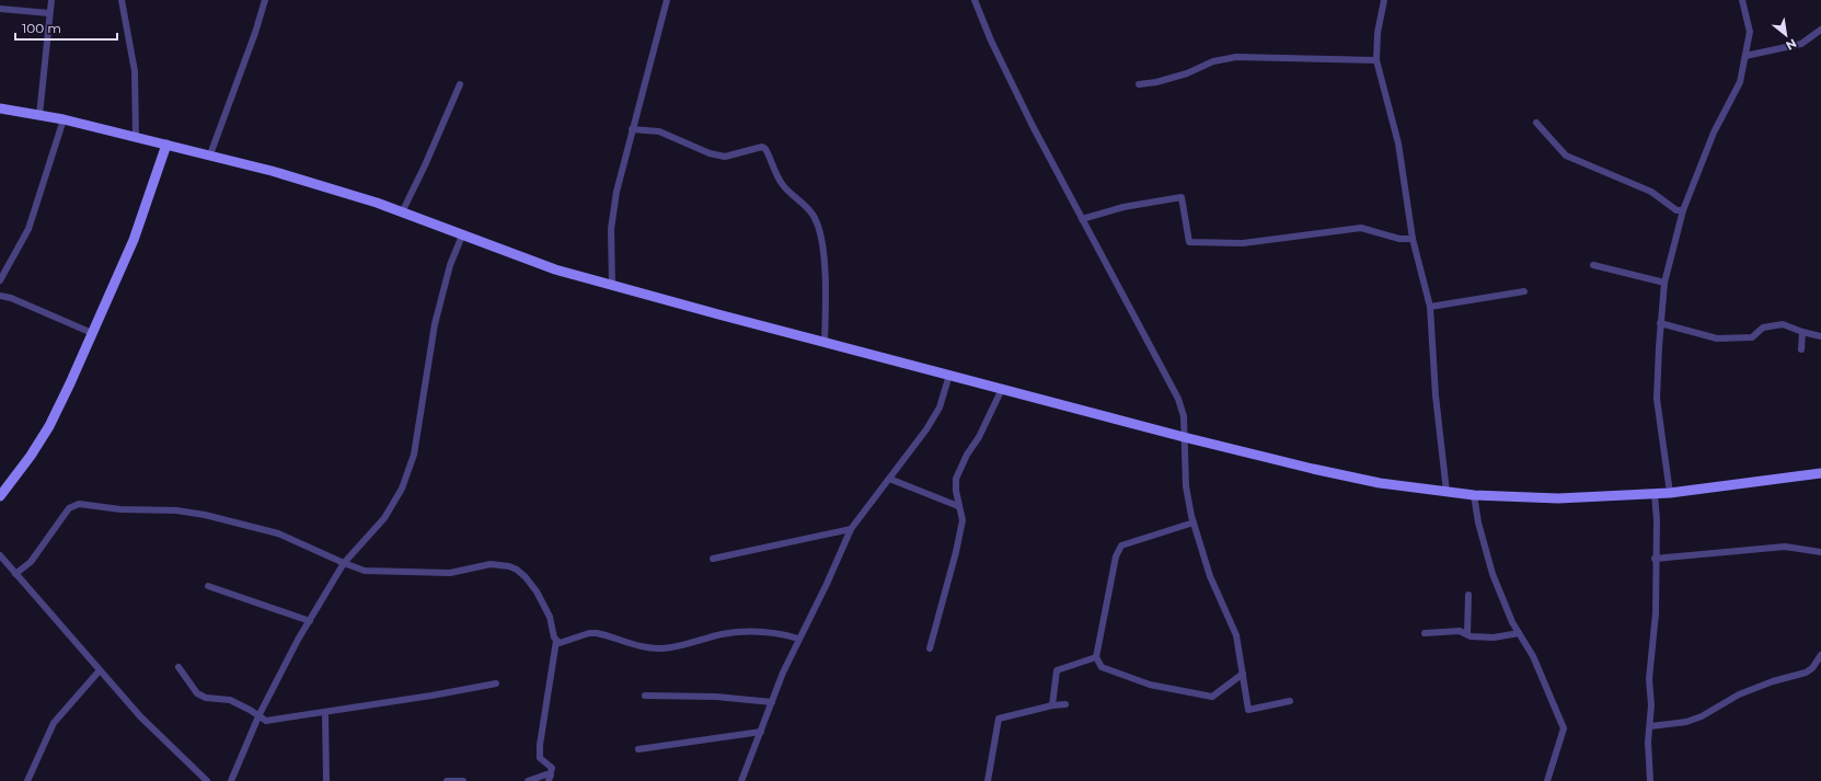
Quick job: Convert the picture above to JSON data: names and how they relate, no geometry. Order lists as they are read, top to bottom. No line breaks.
{"scale_bar":"100 m","north":"bottom right"}
